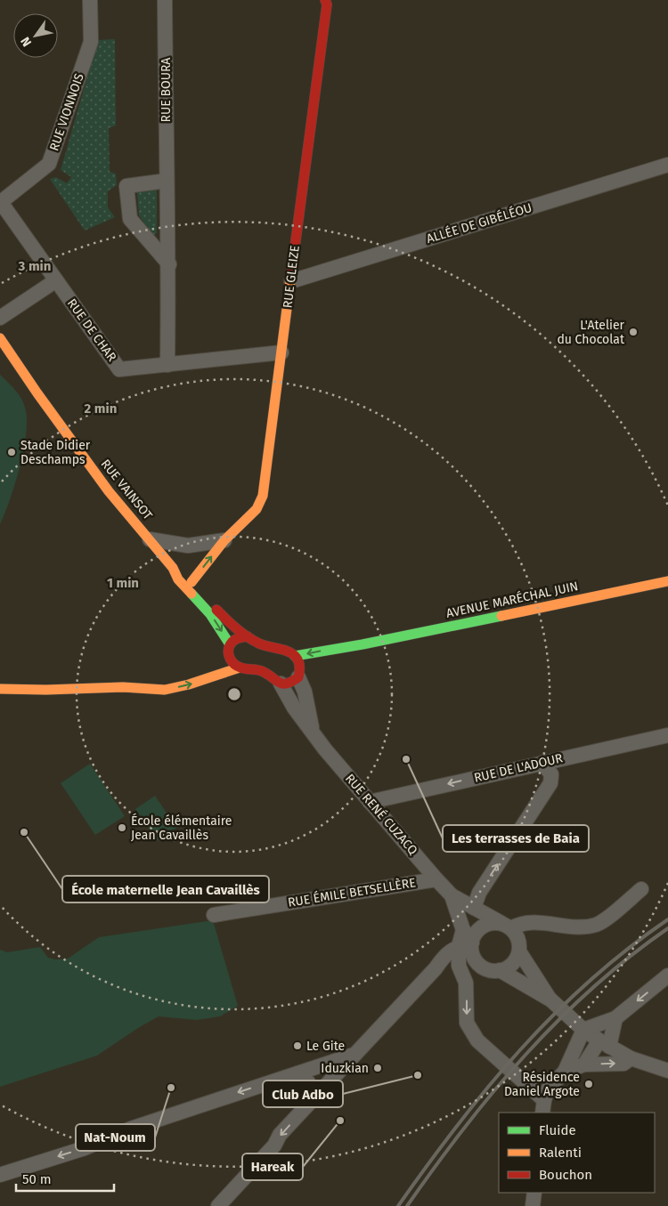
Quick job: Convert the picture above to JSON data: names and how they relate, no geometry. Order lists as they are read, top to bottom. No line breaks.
{"streets":{"main road":["RUE GLEIZE","RUE VAINSOT","AVENUE MARÉCHAL JUIN"],"street":["RUE BOURA","RUE VIONNOIS","ALLÉE DE GIBÉLÉOU","RUE DE CHAR","RUE DE L'ADOUR","RUE RENÉ CUZACQ","RUE ÉMILE BETSELLÈRE"]},"crossings":[["RUE BOURA","RUE DE CHAR"],["RUE VIONNOIS","RUE DE CHAR"],["ALLÉE DE GIBÉLÉOU","RUE GLEIZE"],["RUE GLEIZE","RUE DE CHAR"],["RUE GLEIZE","RUE VAINSOT"],["RUE VAINSOT","AVENUE MARÉCHAL JUIN"],["AVENUE MARÉCHAL JUIN","RUE RENÉ CUZACQ"],["RUE DE L'ADOUR","RUE RENÉ CUZACQ"],["RUE RENÉ CUZACQ","RUE ÉMILE BETSELLÈRE"]],"one_way":["RUE DE L'ADOUR"],"places":["L'Atelier du Chocolat","Stade Didier Deschamps","Les terrasses de Baia","École élémentaire Jean Cavaillès","École maternelle Jean Cavaillès","Le Gite","Iduzkian","Club Adbo","Résidence Daniel Argote","Nat-Noum","Hareak"],"legend":["Fluide","Ralenti","Bouchon"],"scale_bar":"50 m","north":"bottom left","rings":["3 min","2 min","1 min"]}
